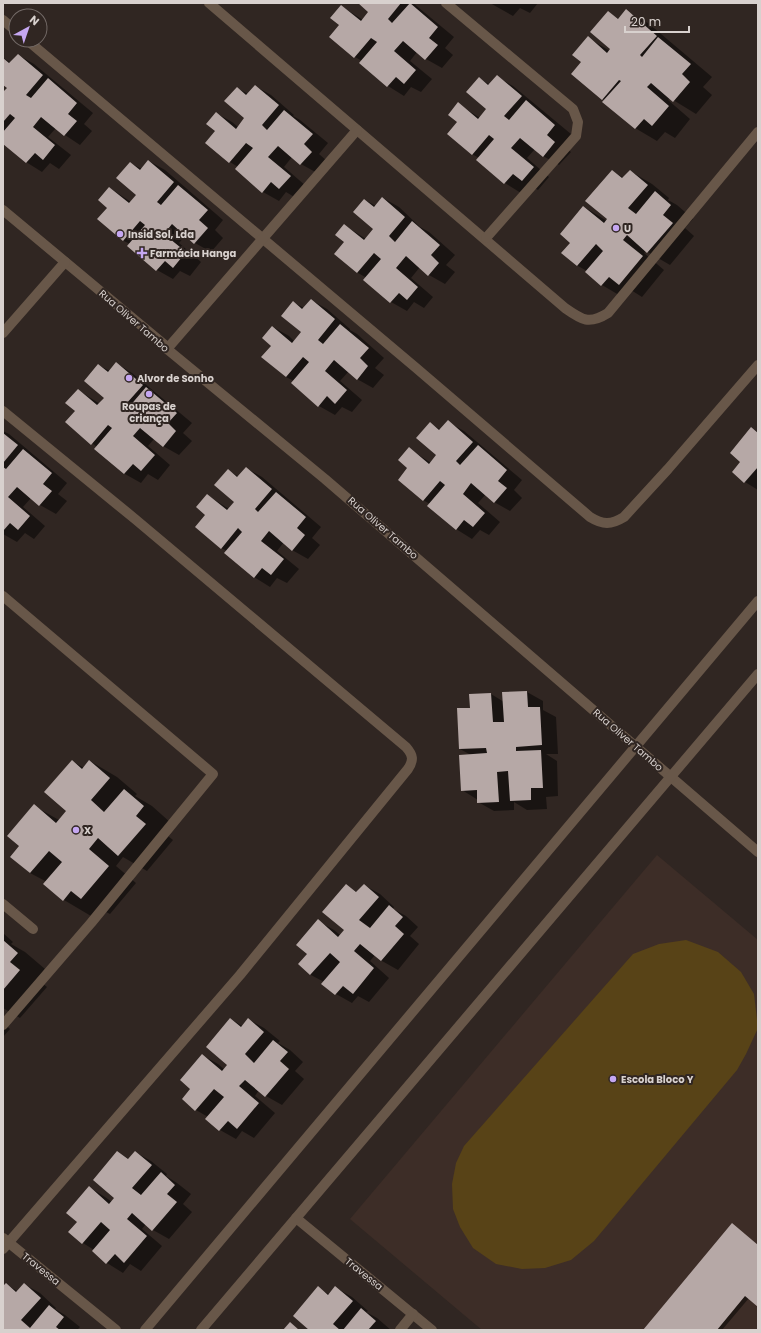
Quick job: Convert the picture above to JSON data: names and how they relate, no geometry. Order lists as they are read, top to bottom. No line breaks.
{"streets":{"street":["Rua Oliver Tambo","Travessa"]},"places":{"other":["U","Insid Sol, Lda","Alvor de Sonho","Roupas de criança","X","Escola Bloco Y"],"health":["Farmácia Hanga"]},"scale_bar":"20 m","north":"top right"}
